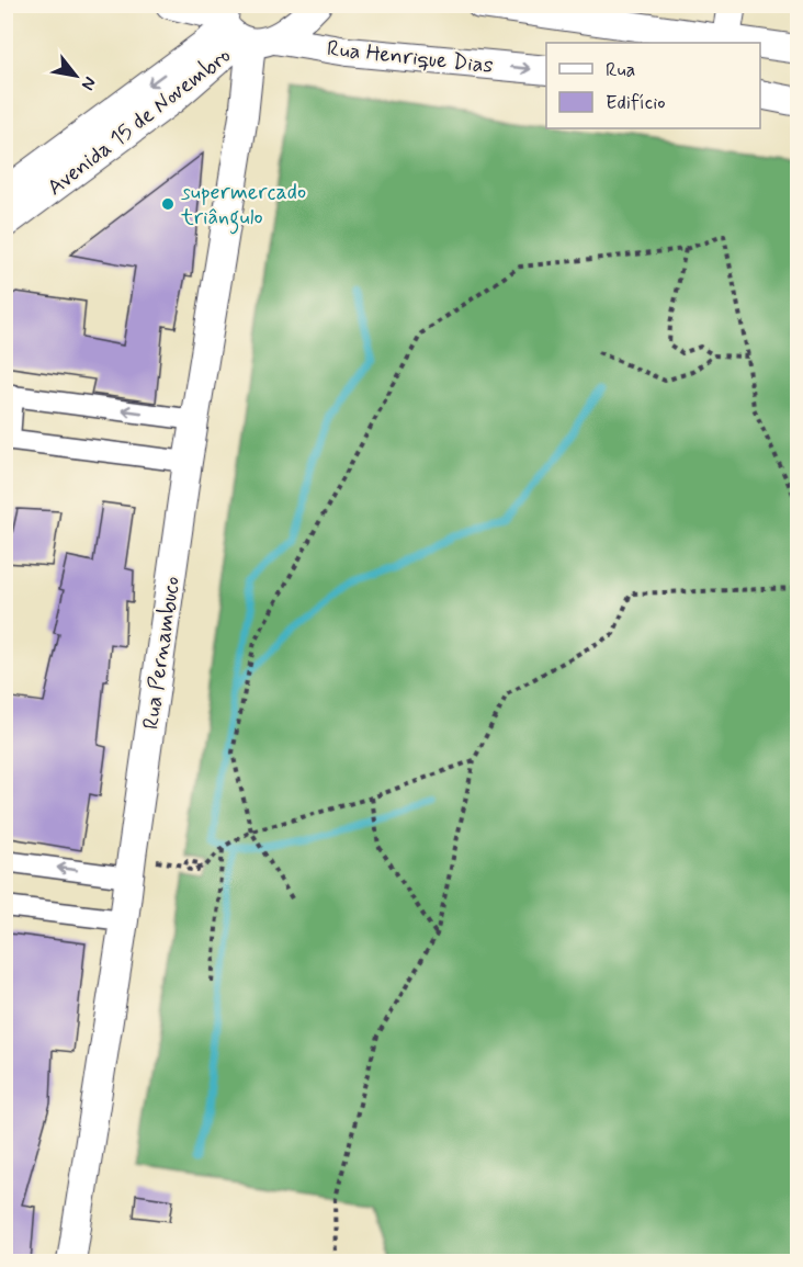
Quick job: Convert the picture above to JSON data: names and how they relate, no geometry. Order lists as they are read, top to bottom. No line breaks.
{"streets":{"main road":["Rua Henrique Dias","Avenida 15 de Novembro","Rua Pernambuco"]},"crossings":[["Rua Henrique Dias","Avenida 15 de Novembro"],["Rua Henrique Dias","Rua Pernambuco"],["Avenida 15 de Novembro","Rua Pernambuco"]],"one_way":["Rua Henrique Dias"],"places":["supermercado triângulo"],"legend":["Rua","Edifício"],"north":"bottom right"}
